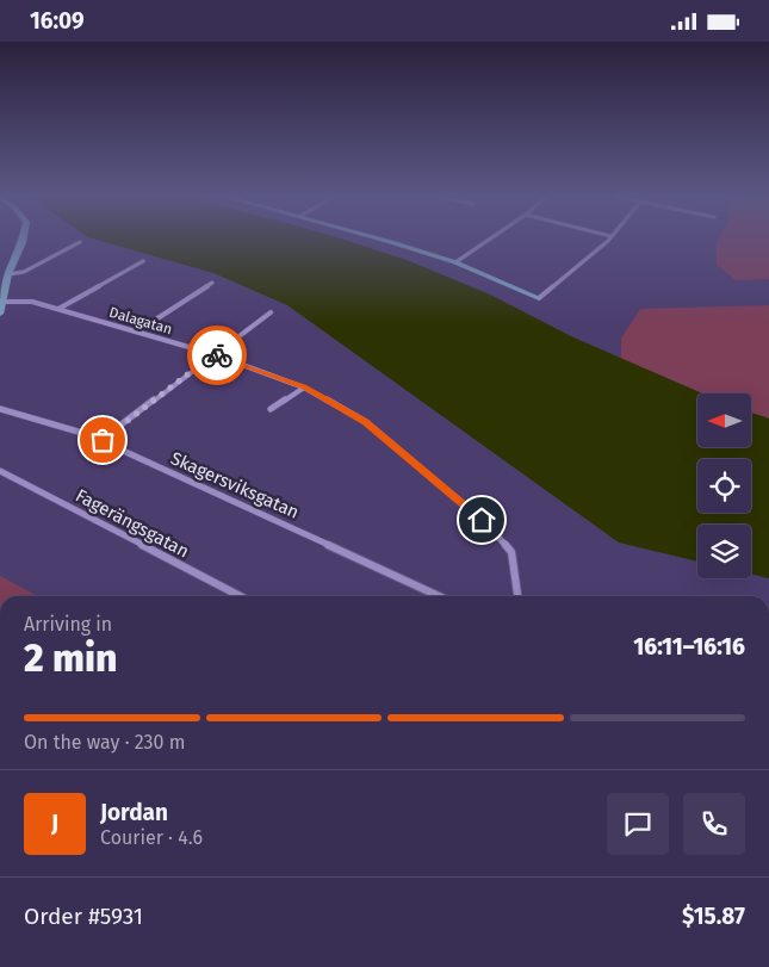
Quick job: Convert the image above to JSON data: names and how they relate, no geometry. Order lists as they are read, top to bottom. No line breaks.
{"streets":{"street":["Dalagatan","Skagersviksgatan","Fagerängsgatan"]},"north":"left","page":{"status":"16:09","heading":["2 min","Arriving in","16:11–16:16"],"panel":["Jordan","Courier · 4.6","Order #5931","$15.87"],"bar":"On the way · 230 m","round":"J"}}
